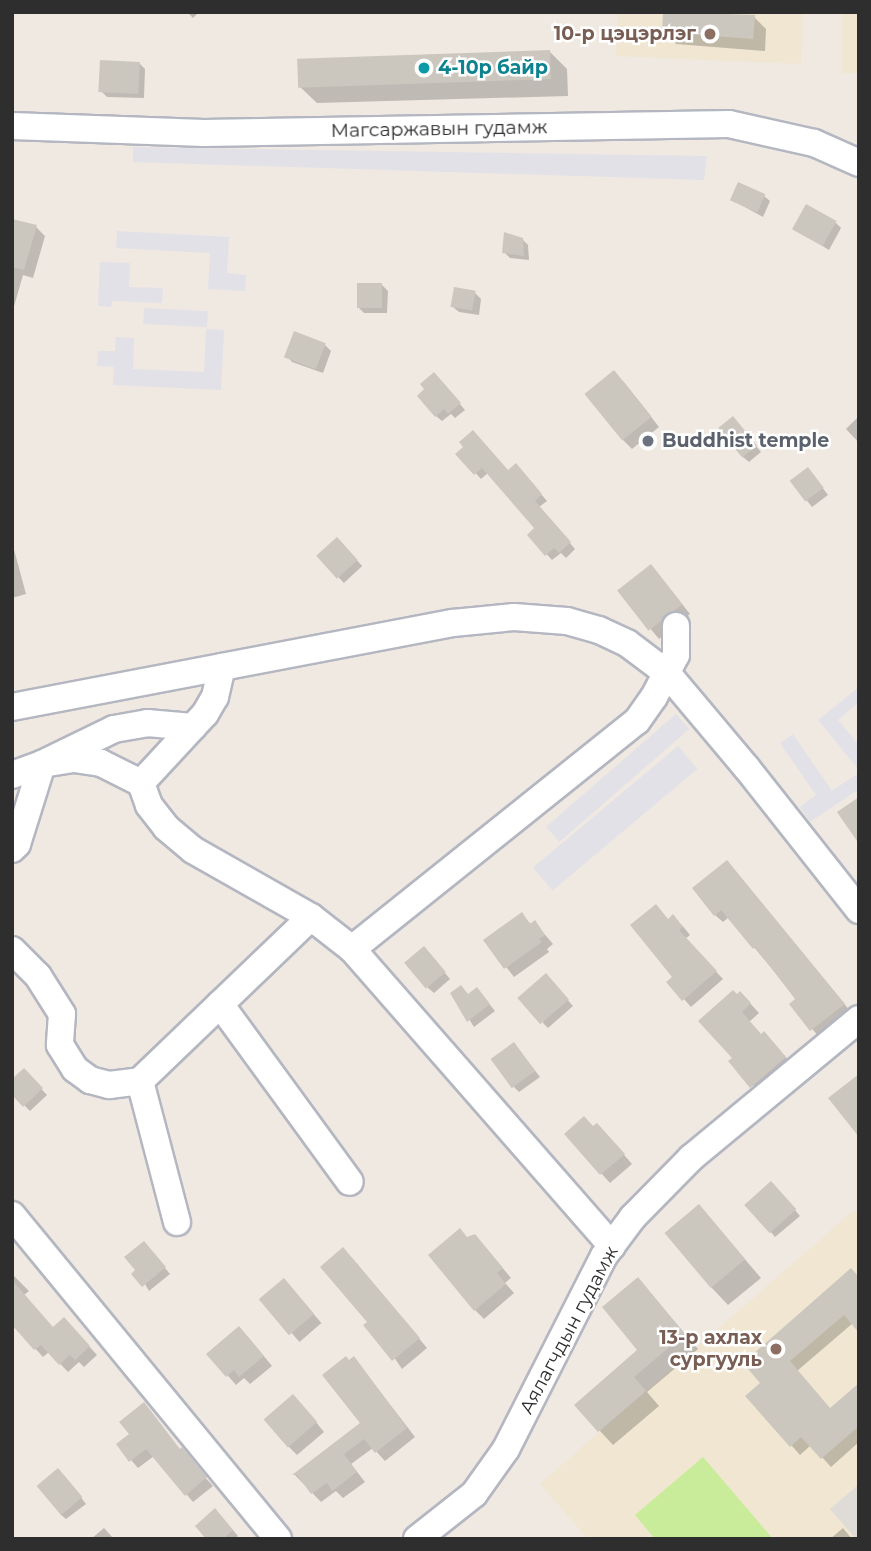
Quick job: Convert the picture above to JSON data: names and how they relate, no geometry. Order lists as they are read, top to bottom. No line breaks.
{"streets":{"street":["Магсаржавын гудамж","Аялагчдын гудамж"]},"places":["10-р цэцэрлэг","4-10р байр","Buddhist temple","13-р ахлах сургууль"]}
